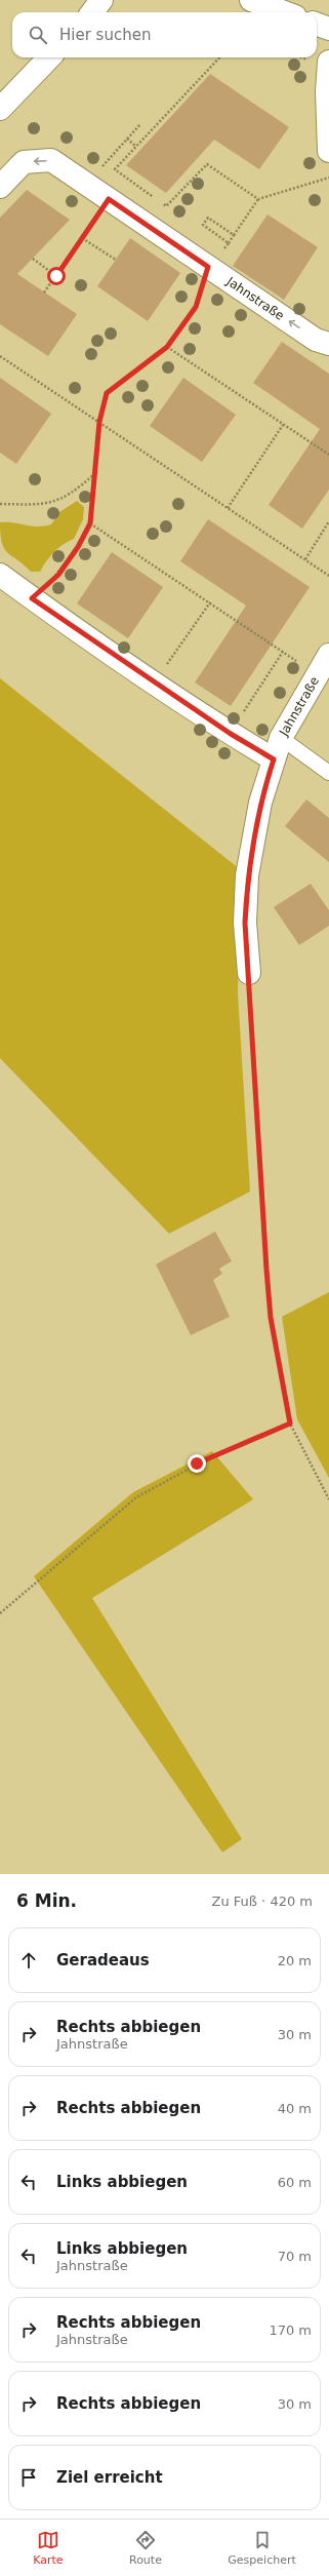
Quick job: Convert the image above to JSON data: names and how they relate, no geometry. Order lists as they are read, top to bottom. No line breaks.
{"streets":{"street":["Jahnstraße"]},"page":{"search":"Hier suchen","heading":["6 Min.","Zu Fuß · 420 m"],"list":[["Geradeaus","20 m"],["Rechts abbiegen","Jahnstraße","30 m"],["Rechts abbiegen","40 m"],["Links abbiegen","60 m"],["Links abbiegen","Jahnstraße","70 m"],["Rechts abbiegen","Jahnstraße","170 m"],["Rechts abbiegen","30 m"],"Ziel erreicht"],"nav":["Karte","Route","Gespeichert"]}}
